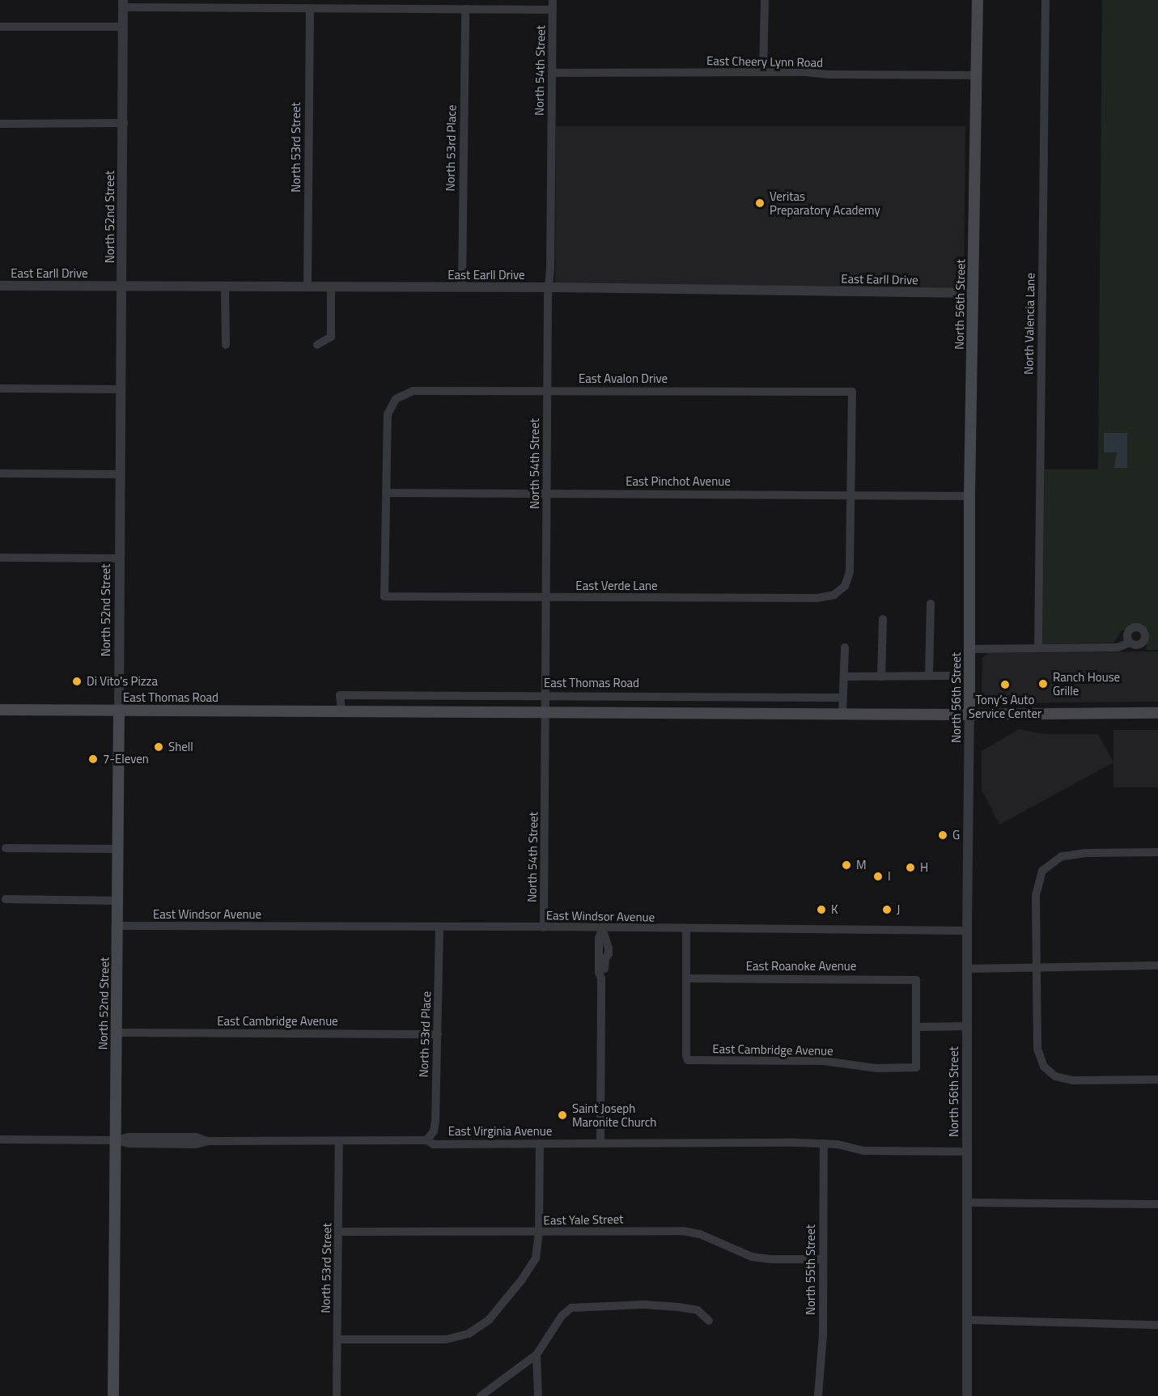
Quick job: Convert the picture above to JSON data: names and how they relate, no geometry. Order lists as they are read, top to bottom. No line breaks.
{"streets":{"main road":["North 52nd Street","North 56th Street","East Thomas Road"],"street":["East Cheery Lynn Road","North 54th Street","North 53rd Street","North 53rd Place","East Earll Drive","North Valencia Lane","East Avalon Drive","East Pinchot Avenue","East Verde Lane","East Windsor Avenue","East Roanoke Avenue","East Cambridge Avenue","East Virginia Avenue","East Yale Street","North 55th Street"]},"crossings":[["East Cheery Lynn Road","North 54th Street"],["East Cheery Lynn Road","North 56th Street"],["North 54th Street","East Earll Drive"],["North 54th Street","East Avalon Drive"],["North 54th Street","East Pinchot Avenue"],["North 54th Street","East Verde Lane"],["North 54th Street","East Thomas Road"],["North 54th Street","East Windsor Avenue"],["North 53rd Street","East Earll Drive"],["North 53rd Street","East Virginia Avenue"],["North 53rd Street","East Yale Street"],["North 53rd Place","East Earll Drive"],["North 53rd Place","East Windsor Avenue"],["North 53rd Place","East Cambridge Avenue"],["North 53rd Place","East Virginia Avenue"],["North 52nd Street","East Earll Drive"],["North 52nd Street","East Thomas Road"],["North 52nd Street","East Windsor Avenue"],["North 52nd Street","East Cambridge Avenue"],["North 52nd Street","East Virginia Avenue"],["East Earll Drive","North 56th Street"],["North 56th Street","East Pinchot Avenue"],["North 56th Street","East Thomas Road"],["North 56th Street","East Windsor Avenue"],["North 56th Street","East Virginia Avenue"],["East Avalon Drive","East Pinchot Avenue"],["East Avalon Drive","East Verde Lane"],["East Pinchot Avenue","East Verde Lane"],["East Roanoke Avenue","East Cambridge Avenue"],["East Virginia Avenue","North 55th Street"],["East Yale Street","North 55th Street"]],"places":["Veritas Preparatory Academy","Di Vito's Pizza","Ranch House Grille","Tony’s Auto Service Center","Shell","7-Eleven","G","M","H","I","K","J","Saint Joseph Maronite Church"]}
